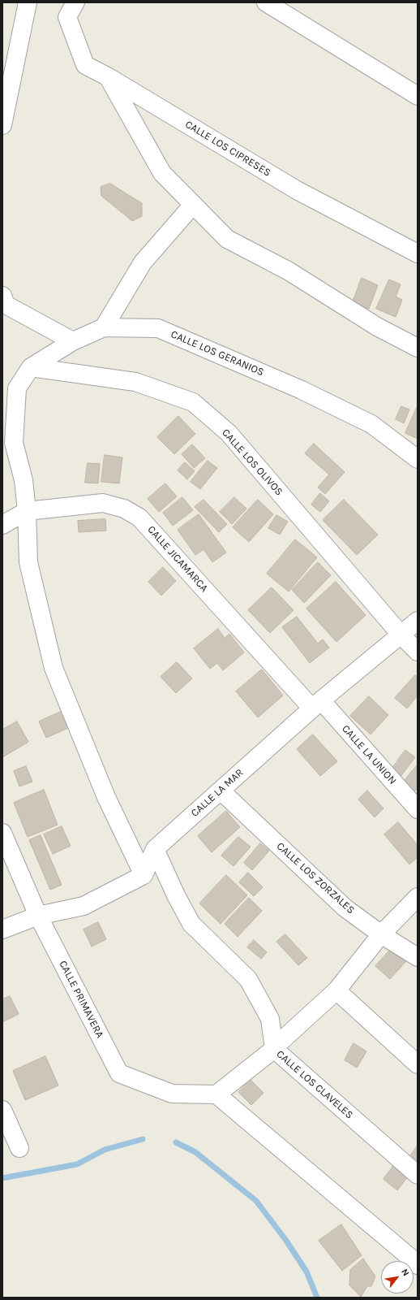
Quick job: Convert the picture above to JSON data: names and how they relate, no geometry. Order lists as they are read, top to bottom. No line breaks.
{"streets":{"street":["CALLE LOS CIPRESES","CALLE LOS GERANIOS","CALLE LOS OLIVOS","CALLE JICAMARCA","CALLE LA UNION","CALLE LA MAR","CALLE LOS ZORZALES","CALLE PRIMAVERA","CALLE LOS CLAVELES"]},"crossings":[["CALLE LOS GERANIOS","CALLE LOS OLIVOS"],["CALLE LOS GERANIOS","CALLE JICAMARCA"],["CALLE LOS OLIVOS","CALLE LA MAR"],["CALLE JICAMARCA","CALLE LA UNION"],["CALLE JICAMARCA","CALLE LA MAR"],["CALLE LA UNION","CALLE LA MAR"],["CALLE LA MAR","CALLE LOS ZORZALES"],["CALLE LA MAR","CALLE LOS CLAVELES"]],"north":"top right"}
